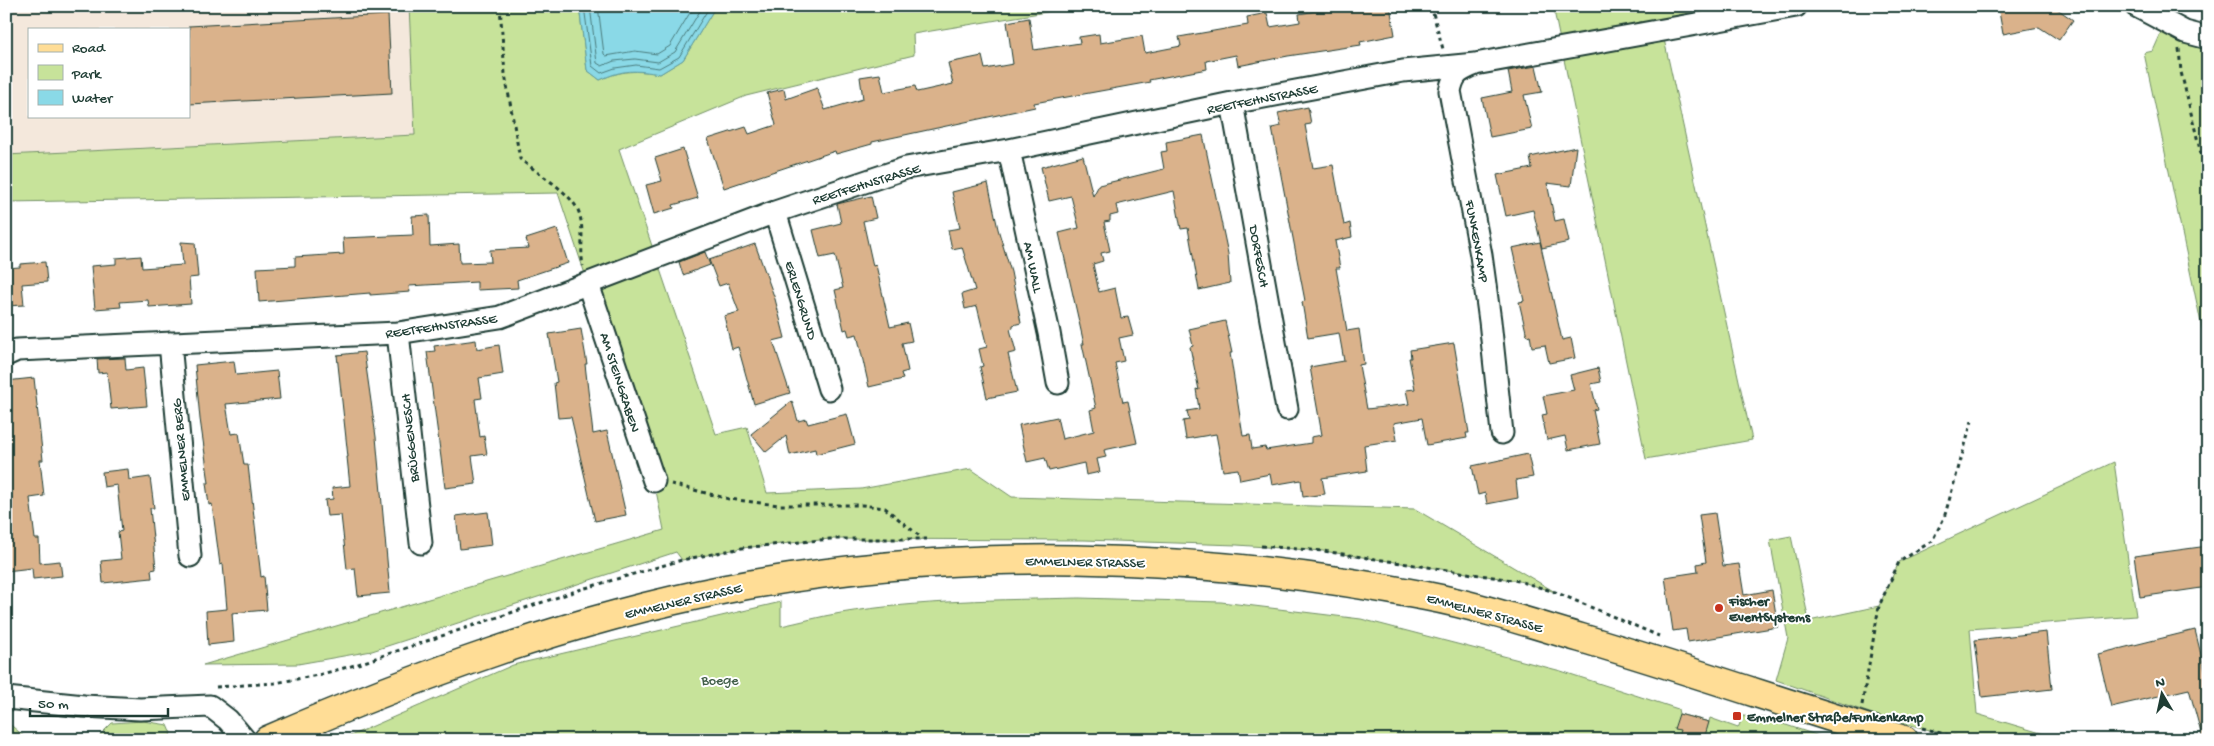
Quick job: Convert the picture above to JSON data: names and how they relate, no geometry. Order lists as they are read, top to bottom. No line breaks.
{"streets":{"main road":["EMMELNER STRASSE"],"street":["REETFEHNSTRASSE","FUNKENKAMP","DORFESCH","AM WALL","ERLENGRUND","AM STEINGRABEN","BRÜGGENESCH","EMMELNER BERG"]},"crossings":[["REETFEHNSTRASSE","FUNKENKAMP"],["REETFEHNSTRASSE","DORFESCH"],["REETFEHNSTRASSE","AM WALL"],["REETFEHNSTRASSE","ERLENGRUND"],["REETFEHNSTRASSE","AM STEINGRABEN"],["REETFEHNSTRASSE","BRÜGGENESCH"],["REETFEHNSTRASSE","EMMELNER BERG"]],"parks":["Boege"],"places":{"other":["Fischer EventSystems"],"transit":["Emmelner Straße/Funkenkamp"]},"legend":["Road","Park","Water"],"scale_bar":"50 m","north":"top"}
